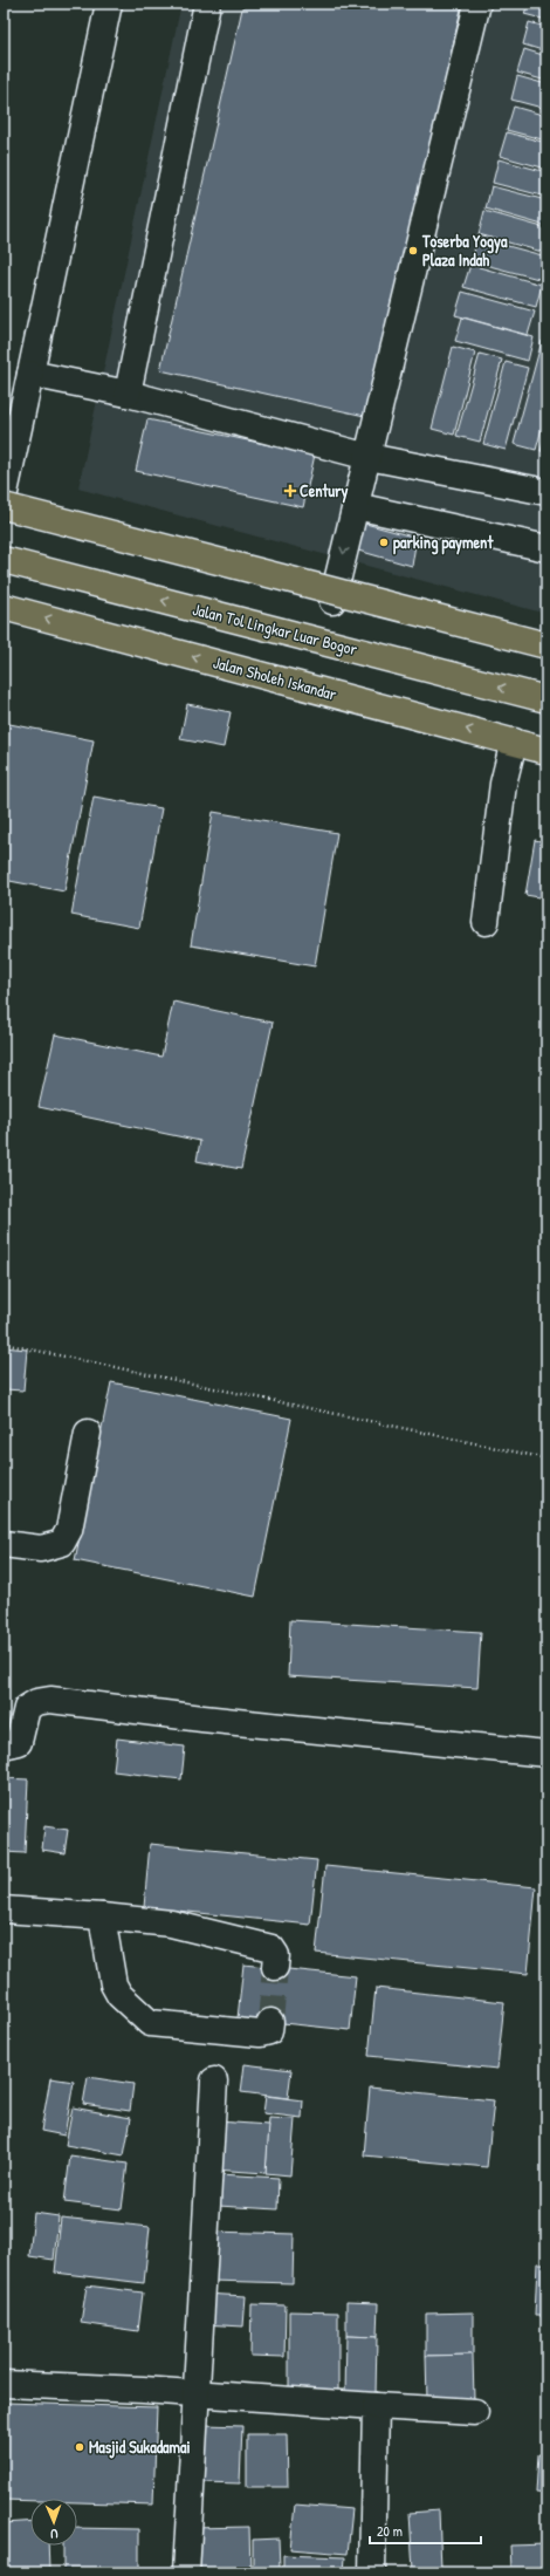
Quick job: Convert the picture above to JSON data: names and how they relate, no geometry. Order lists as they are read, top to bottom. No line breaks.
{"streets":{"highway":["Jalan Tol Lingkar Luar Bogor","Jalan Sholeh Iskandar"]},"places":{"other":["Toserba Yogya Plaza Indah","parking payment","Masjid Sukadamai"],"health":["Century"]},"scale_bar":"20 m","north":"bottom"}
